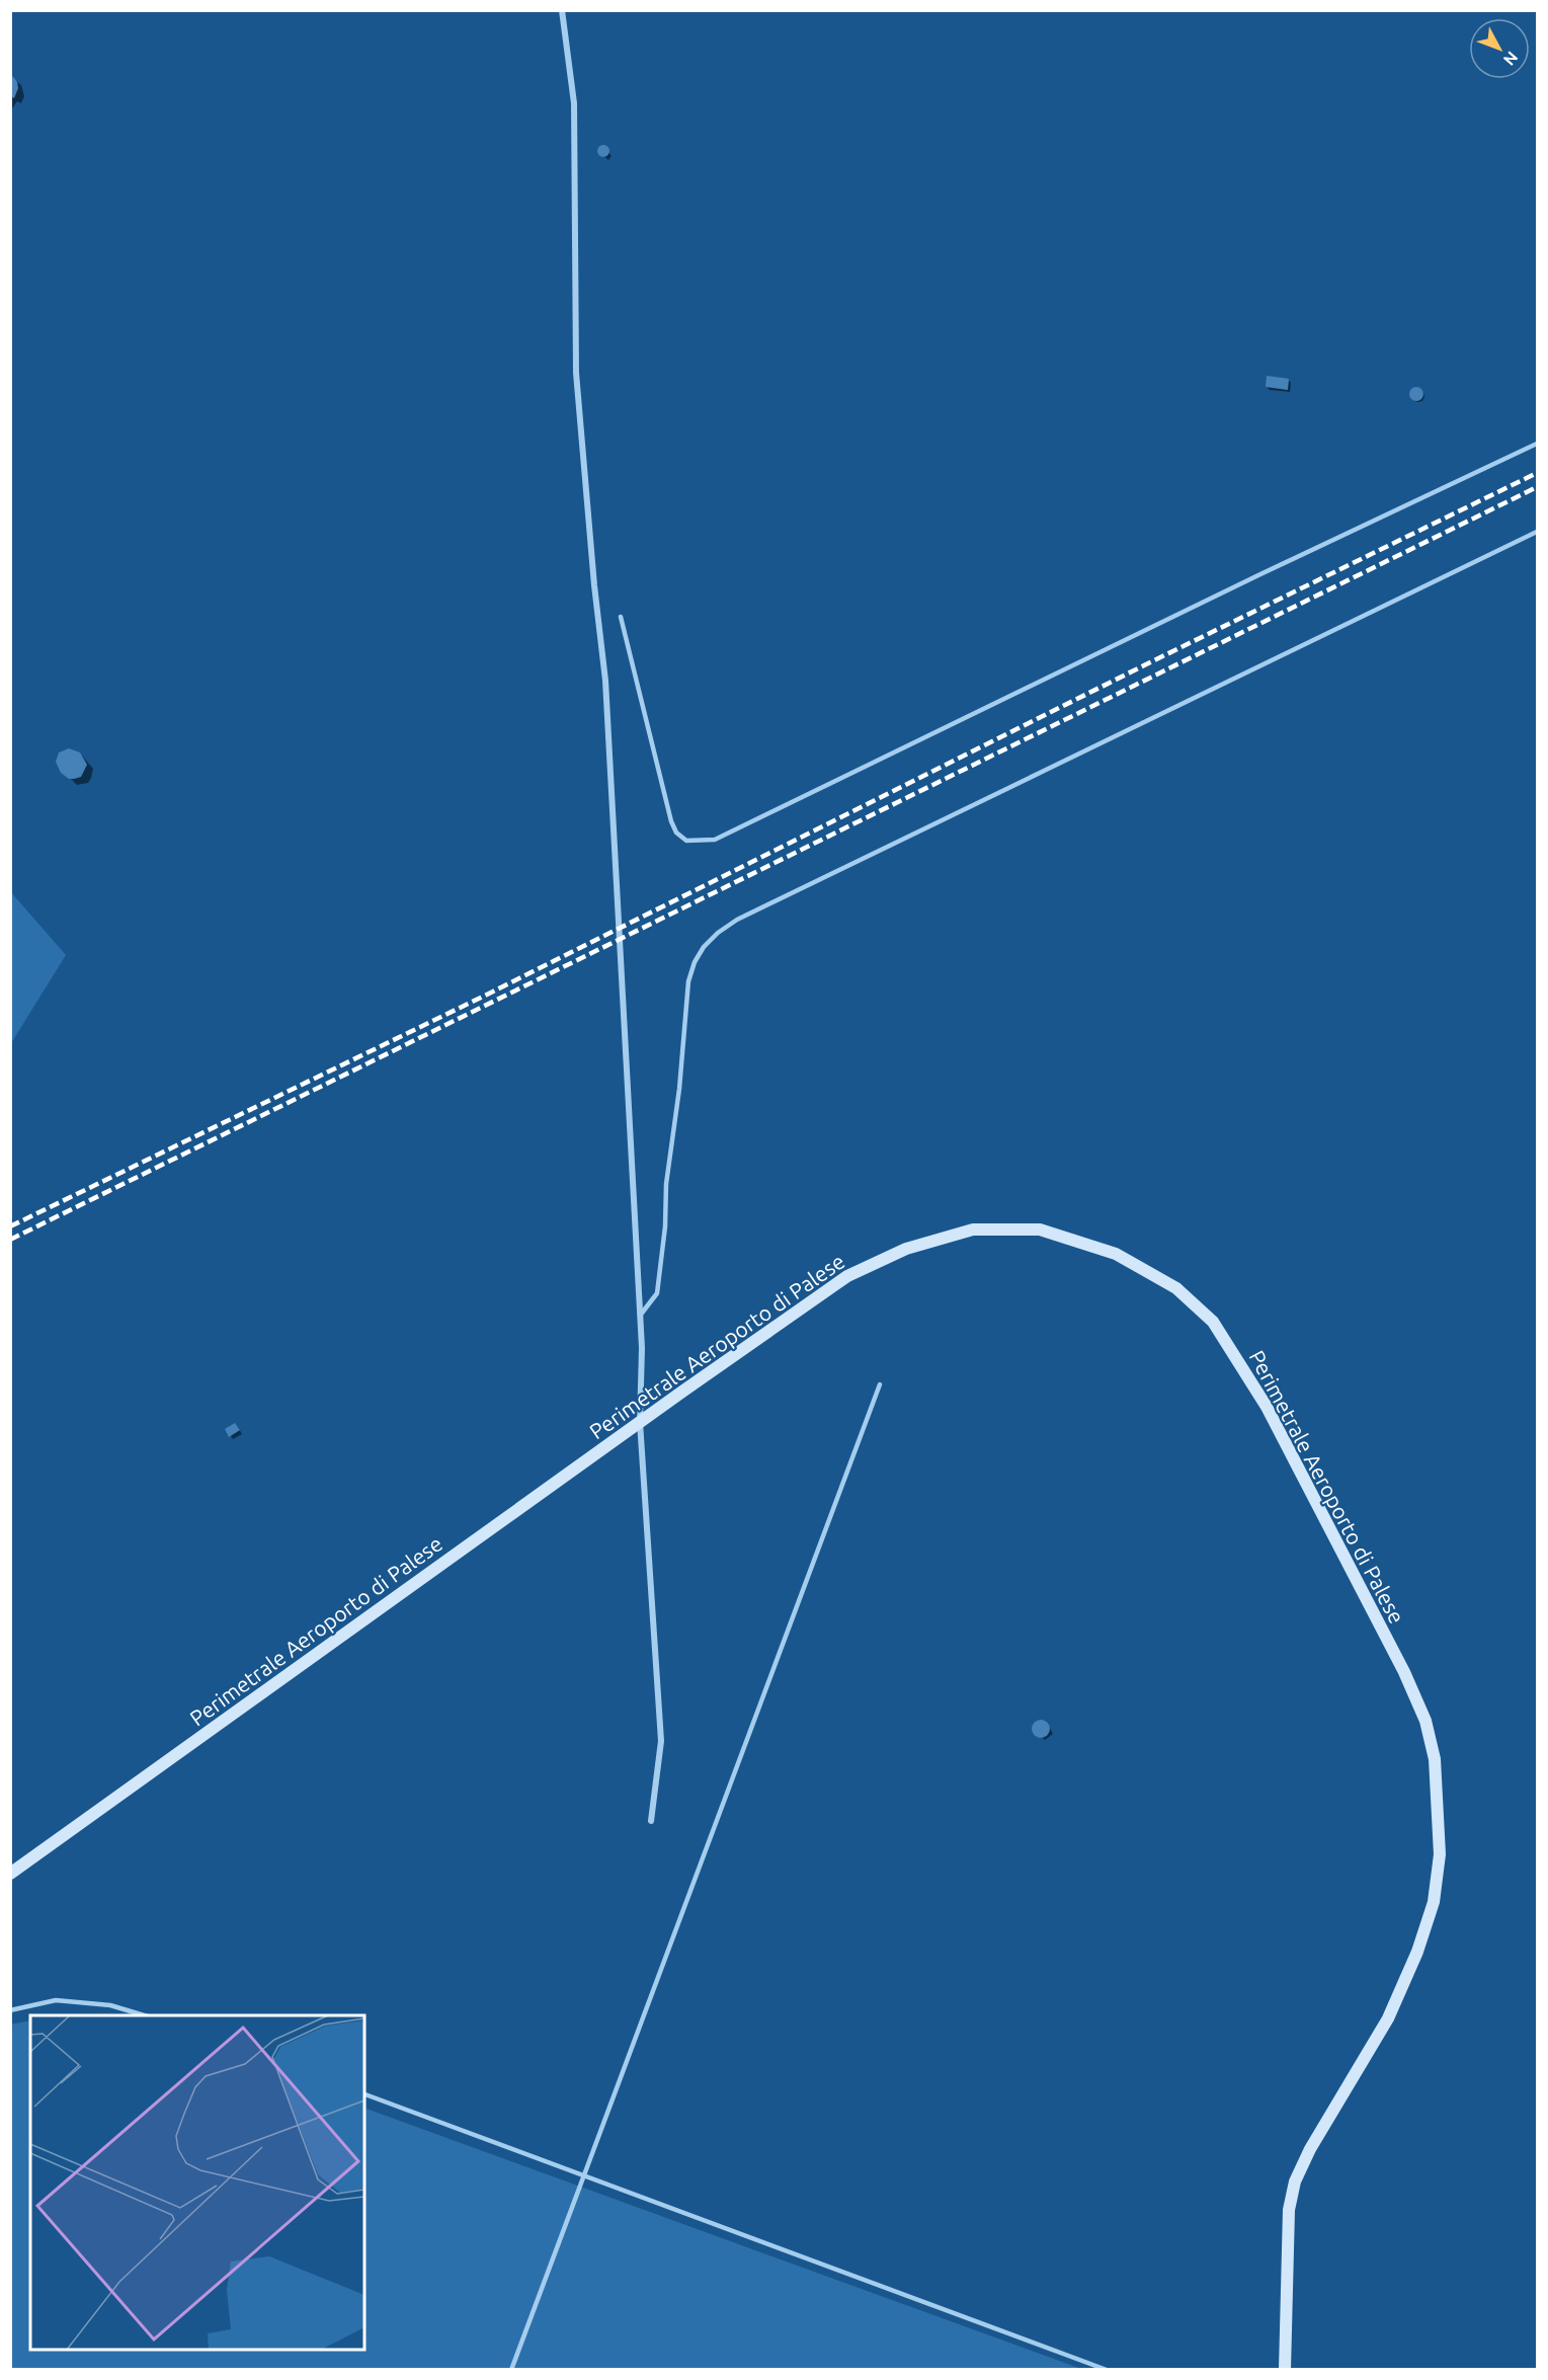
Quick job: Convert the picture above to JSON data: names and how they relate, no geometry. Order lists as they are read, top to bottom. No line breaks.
{"streets":{"street":["Perimetrale Aeroporto di Palese"]},"north":"bottom right"}
